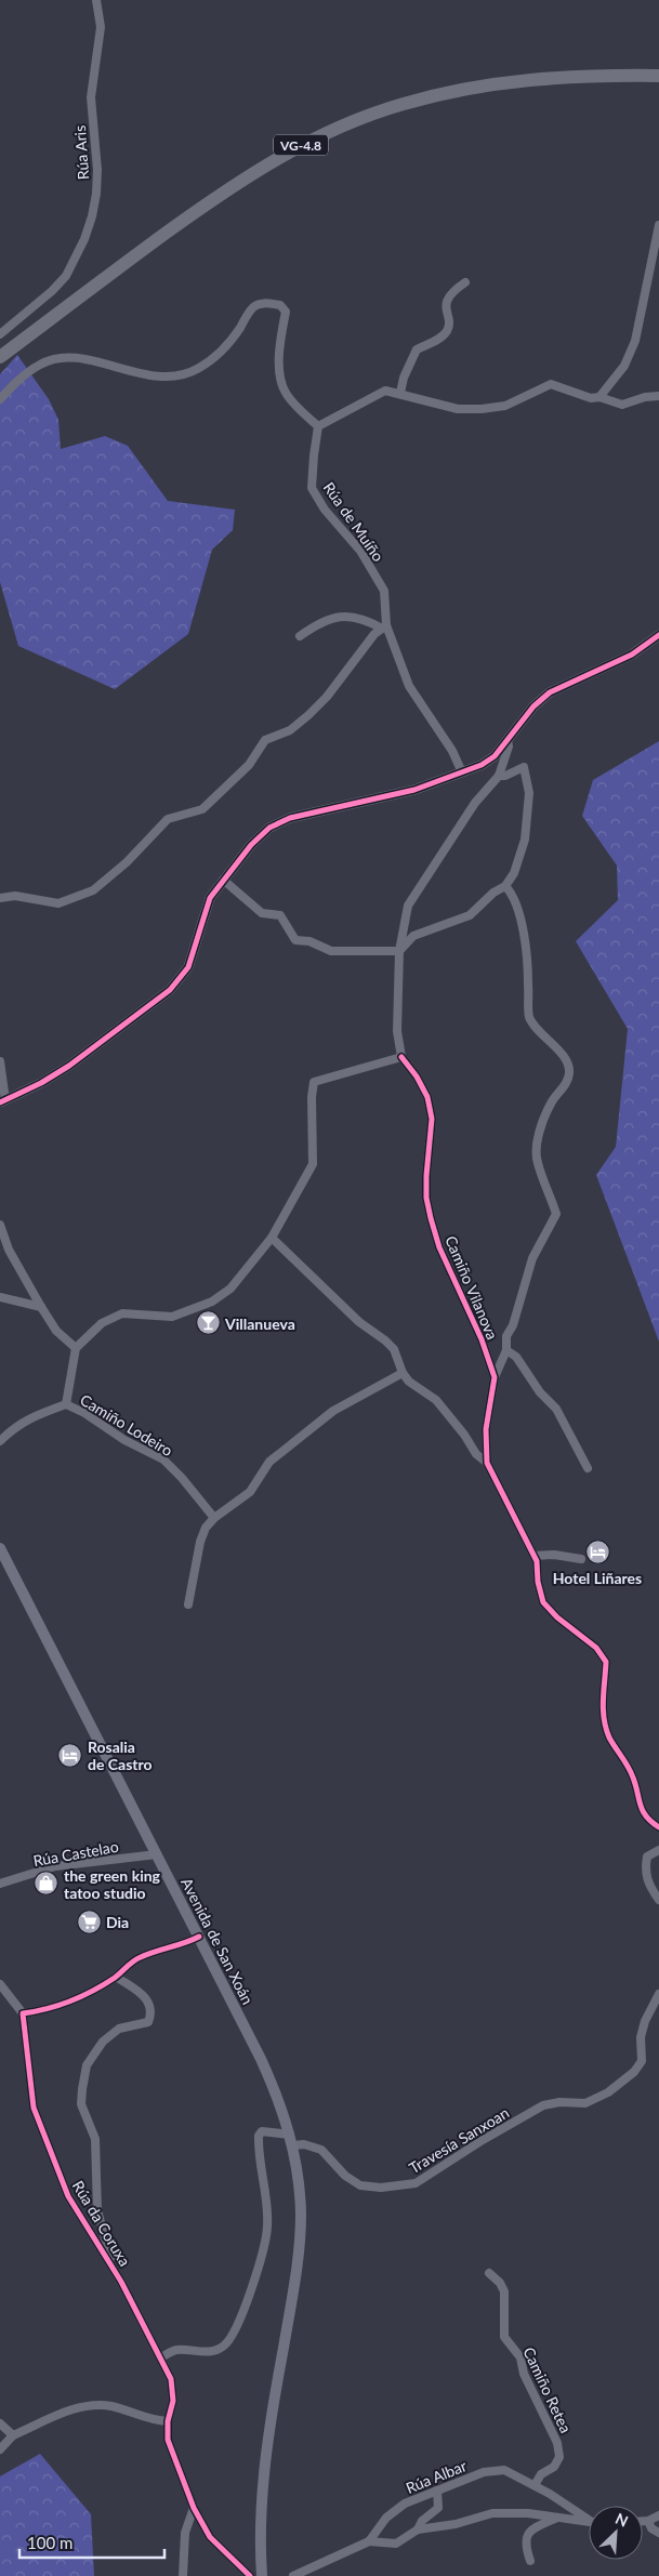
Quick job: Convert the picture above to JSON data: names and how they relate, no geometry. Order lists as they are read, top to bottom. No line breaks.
{"streets":{"highway":["VG-4.8"],"main road":["Avenida de San Xoán"],"street":["Rúa Aris","Rúa de Muíño","Camiño Vilanova","Camiño Lodeiro","Rúa Castelao","Travesía Sanxoan","Rúa da Coruxa","Camiño Retea","Rúa Albar"]},"crossings":[["Rúa Castelao","Avenida de San Xoán"],["Avenida de San Xoán","Travesía Sanxoan"],["Travesía Sanxoan","Rúa da Coruxa"],["Camiño Retea","Rúa Albar"]],"places":{"bar":["Villanueva"],"hotel":["Hotel Liñares","Rosalia de Castro"],"shop":["the green king tatoo studio"],"supermarket":["Dia"]},"scale_bar":"100 m","north":"top right"}
